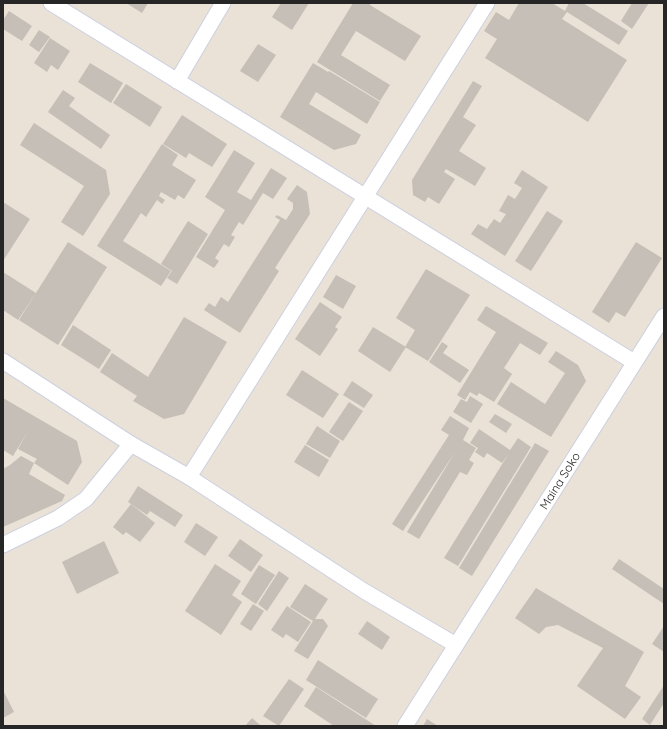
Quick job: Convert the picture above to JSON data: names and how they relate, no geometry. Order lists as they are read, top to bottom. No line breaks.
{"streets":{"street":["Maina Soko"]}}
